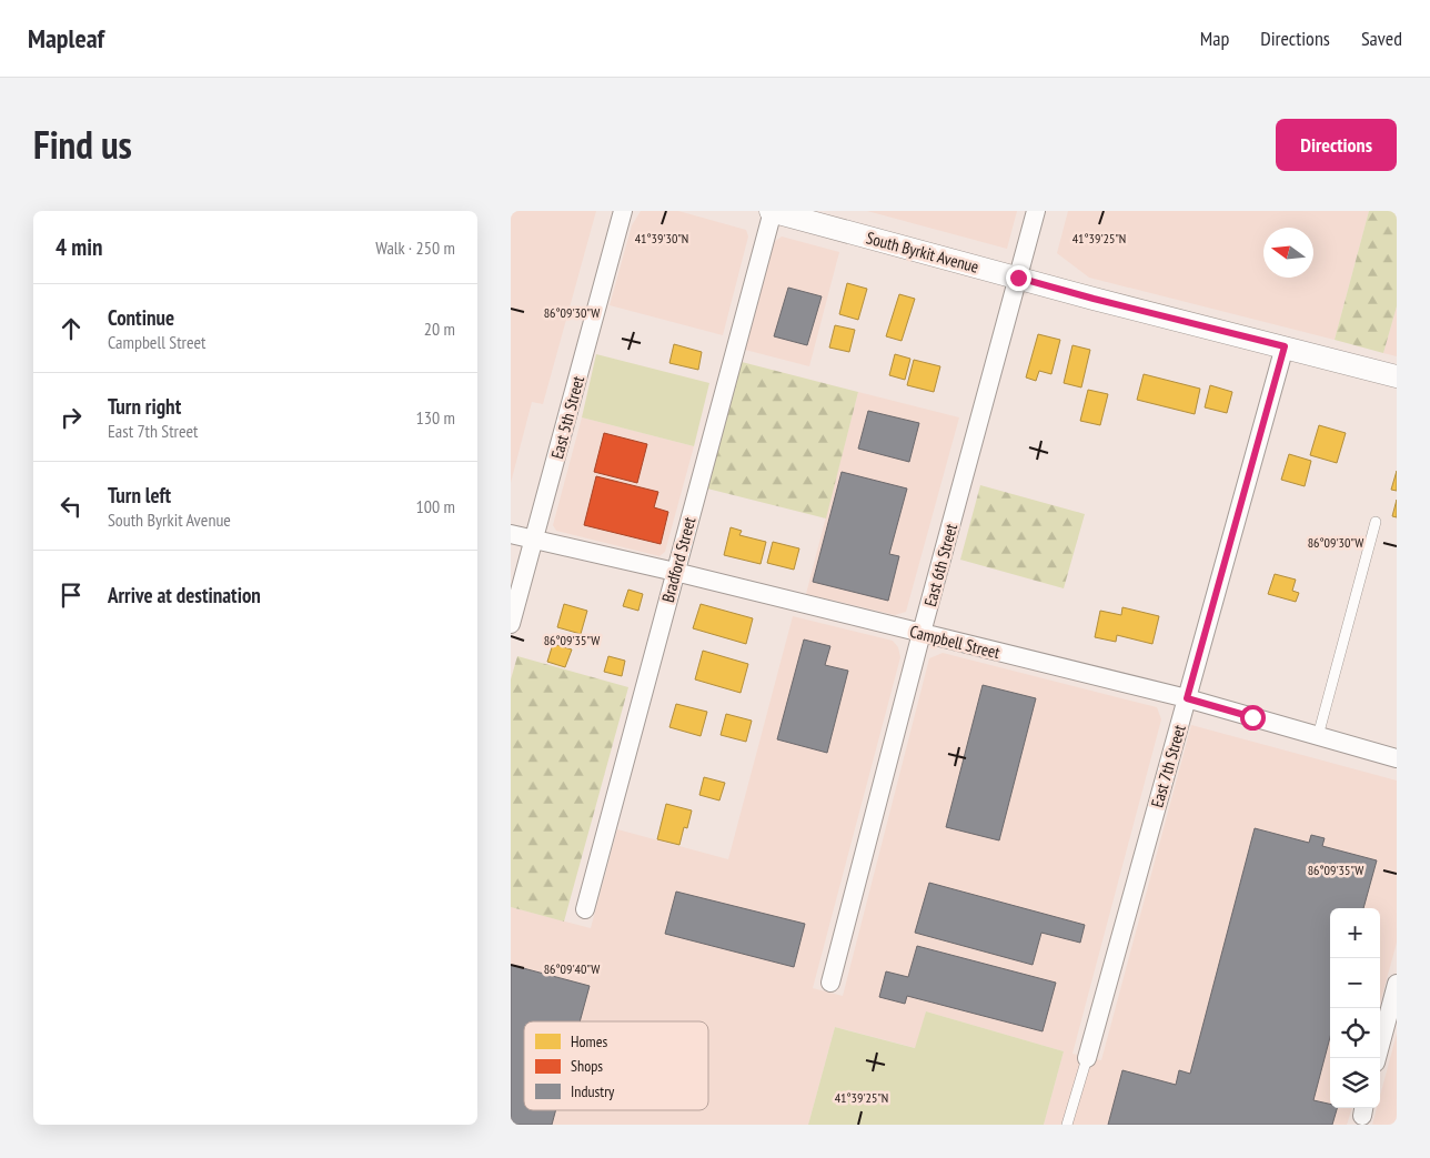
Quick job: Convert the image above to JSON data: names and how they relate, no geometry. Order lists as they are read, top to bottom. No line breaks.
{"streets":{"street":["South Byrkit Avenue","East 5th Street","Bradford Street","East 6th Street","Campbell Street","East 7th Street"]},"crossings":[["South Byrkit Avenue","Bradford Street"],["South Byrkit Avenue","East 6th Street"],["South Byrkit Avenue","East 7th Street"],["East 5th Street","Campbell Street"],["Bradford Street","Campbell Street"],["East 6th Street","Campbell Street"],["Campbell Street","East 7th Street"]],"legend":["Homes","Shops","Industry"],"north":"left","page":{"header":"Mapleaf","nav":["Map","Directions","Saved"],"title":"Find us","buttons":"Directions","heading":["4 min","Walk · 250 m"],"list":[["Continue","Campbell Street","20 m"],["Turn right","East 7th Street","130 m"],["Turn left","South Byrkit Avenue","100 m"],"Arrive at destination"],"map_buttons":["+","−"]},"coordinates":["41°39'30\"N","41°39'25\"N","86°09'30\"W","86°09'35\"W","86°09'40\"W"]}
